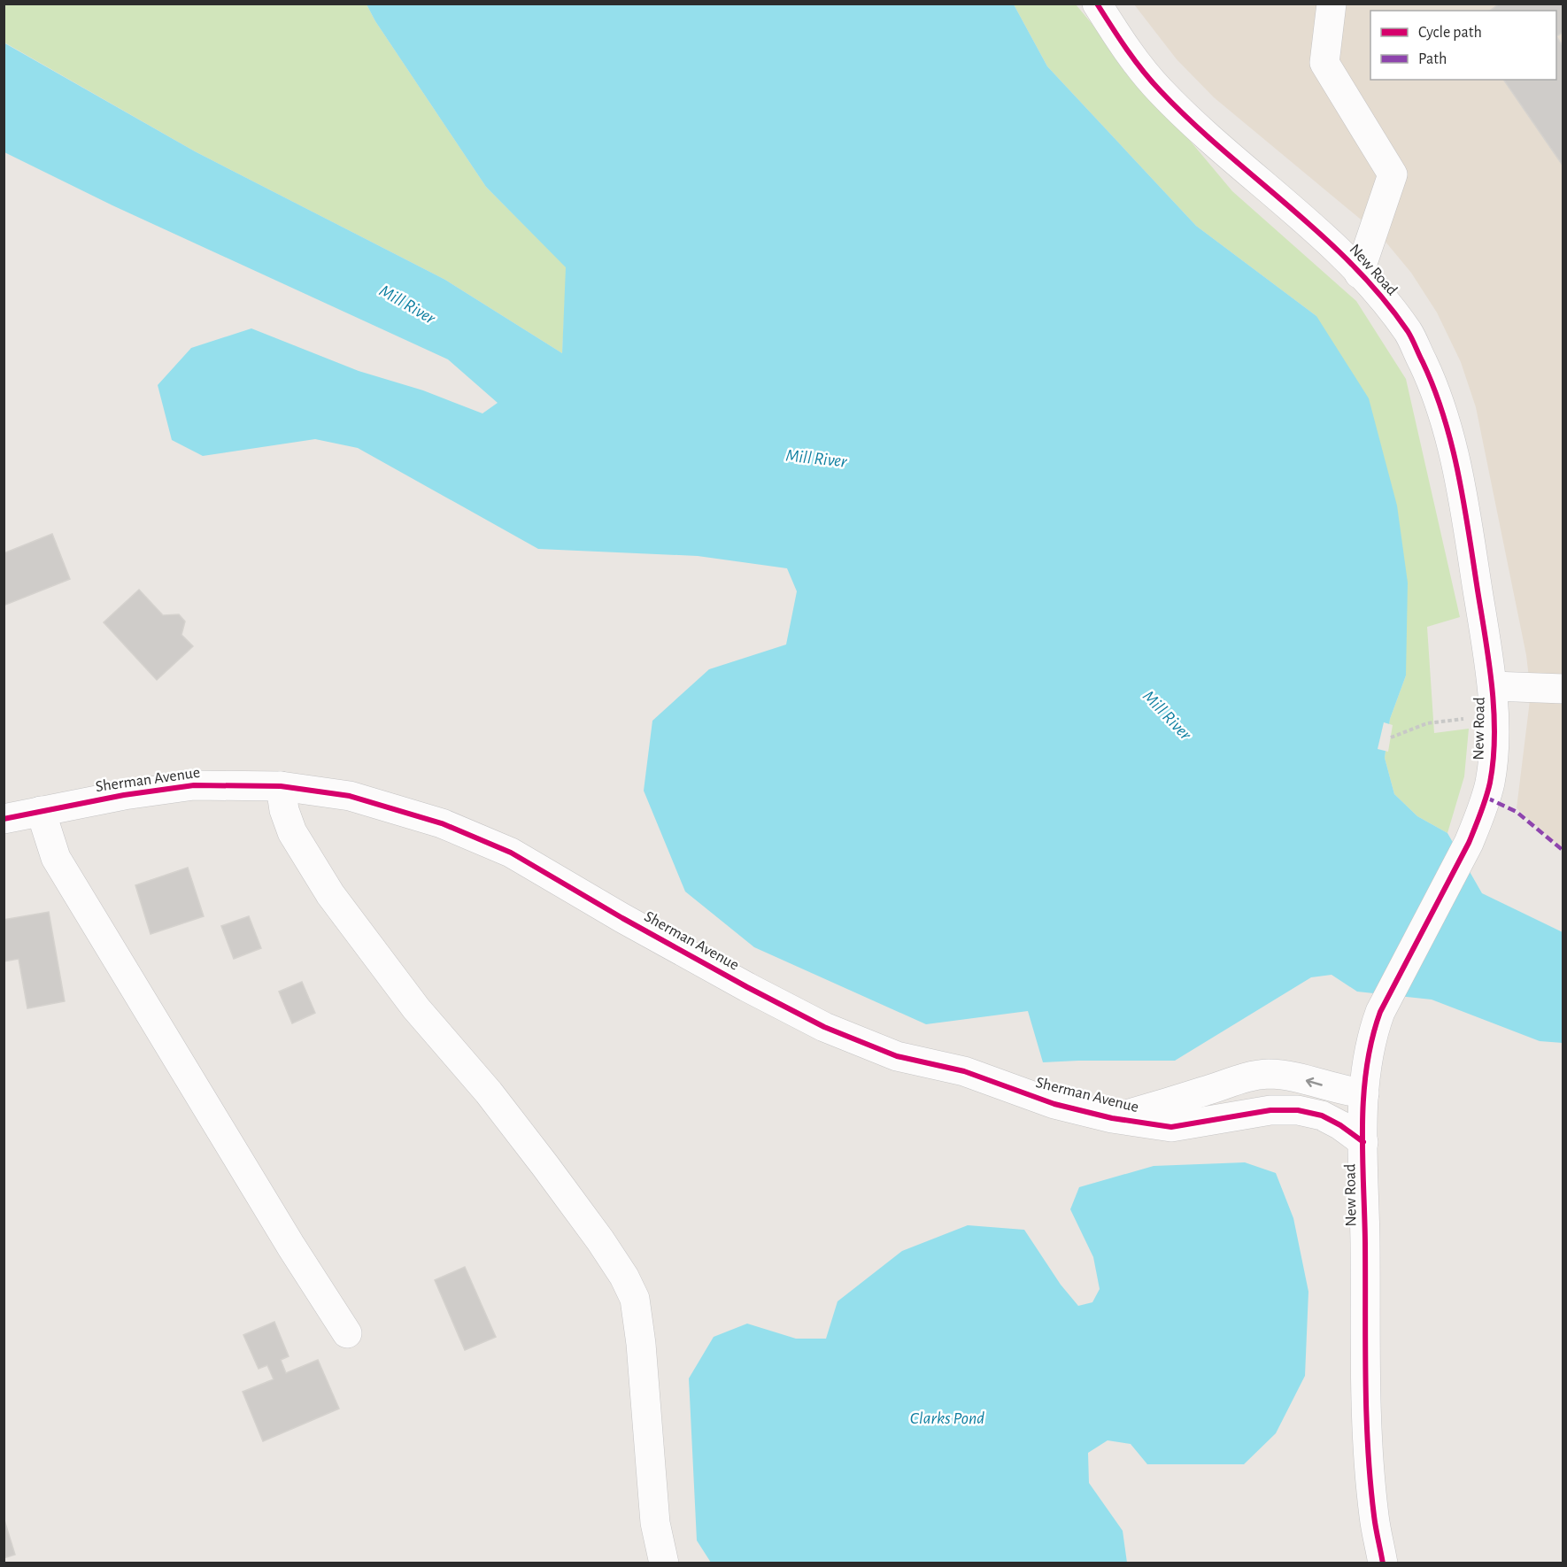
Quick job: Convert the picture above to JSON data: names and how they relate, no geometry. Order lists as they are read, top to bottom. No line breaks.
{"streets":{"street":["New Road","Sherman Avenue"]},"crossings":[["New Road","Sherman Avenue"]],"water":["Mill River","Clarks Pond"],"legend":["Cycle path","Path"]}
